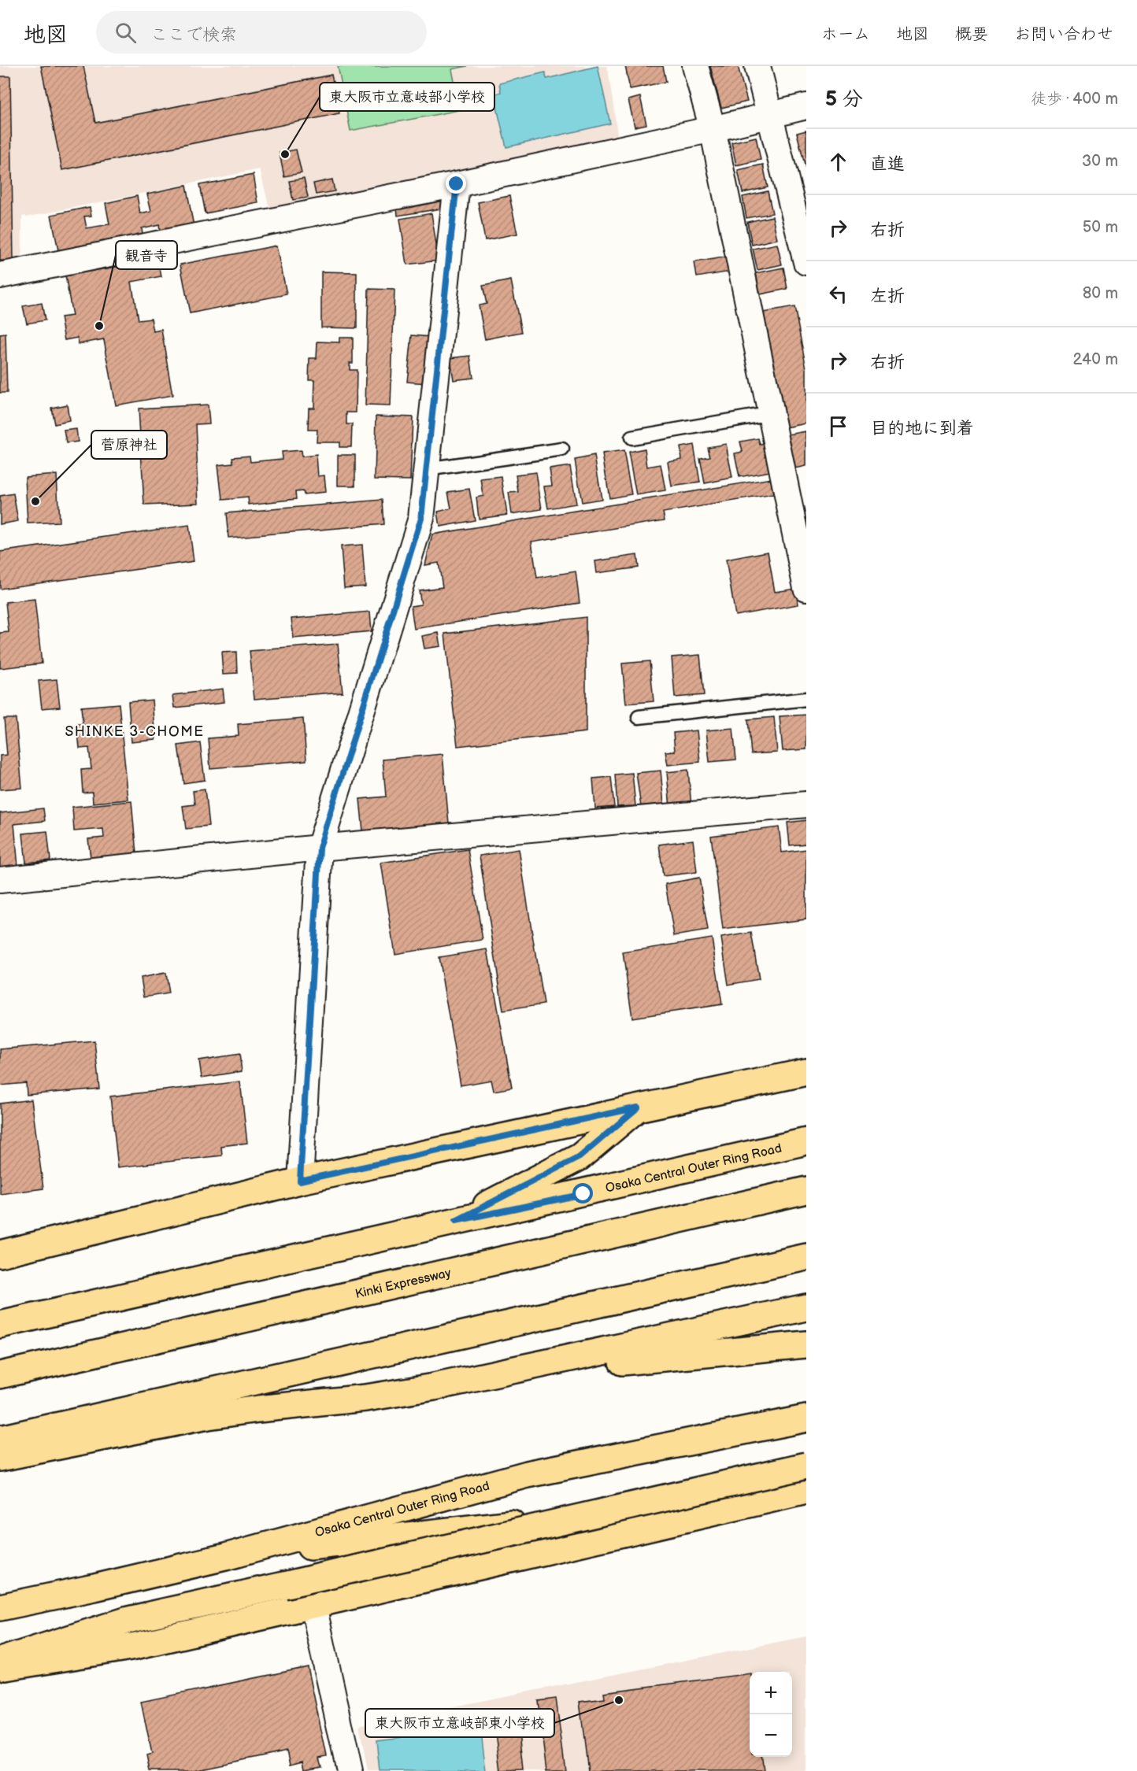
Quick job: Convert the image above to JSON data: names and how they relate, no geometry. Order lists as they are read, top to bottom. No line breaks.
{"streets":{"main road":["Osaka Central Outer Ring Road","Kinki Expressway"]},"districts":["SHINKE 3-CHOME"],"places":["東大阪市立意岐部小学校","観音寺","菅原神社","東大阪市立意岐部東小学校"],"page":{"header":"地図","search":"ここで検索","nav":["ホーム","地図","概要","お問い合わせ"],"heading":["5 分","徒歩 · 400 m"],"list":[["直進","30 m"],["右折","50 m"],["左折","80 m"],["右折","240 m"],"目的地に到着"],"map_buttons":["+","−"]}}
